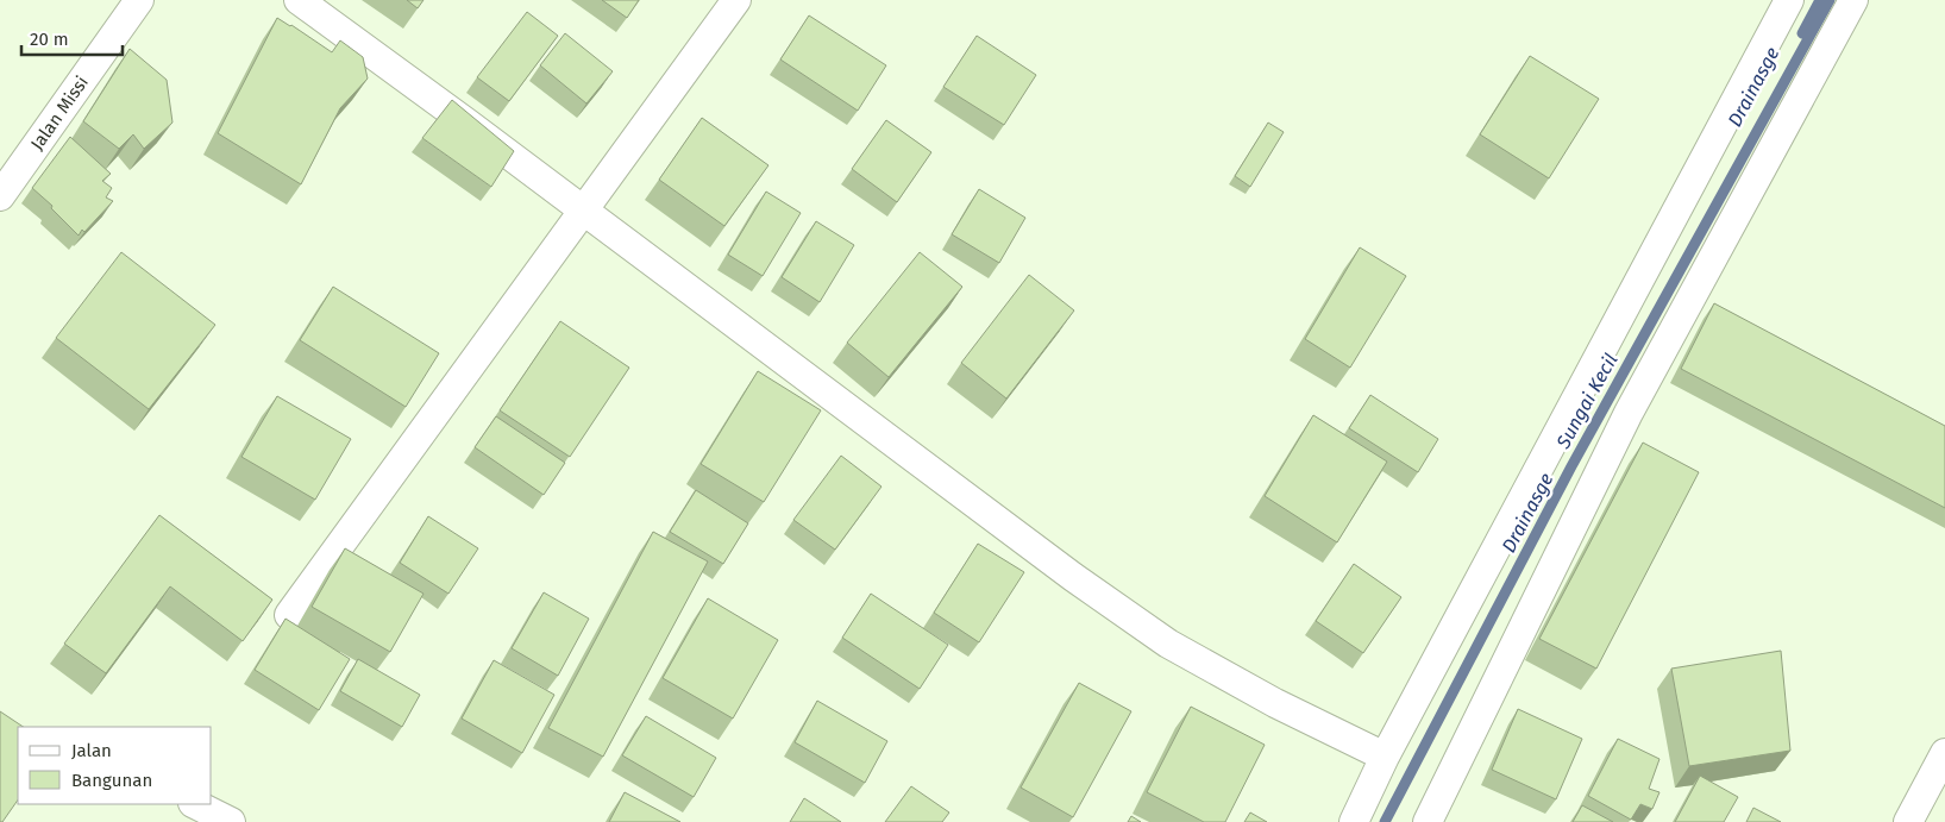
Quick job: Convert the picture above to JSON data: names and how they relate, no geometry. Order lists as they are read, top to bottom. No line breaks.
{"streets":{"street":["Jalan Missi"]},"water":["Drainasge","Sungai Kecil"],"legend":["Jalan","Bangunan"],"scale_bar":"20 m"}
